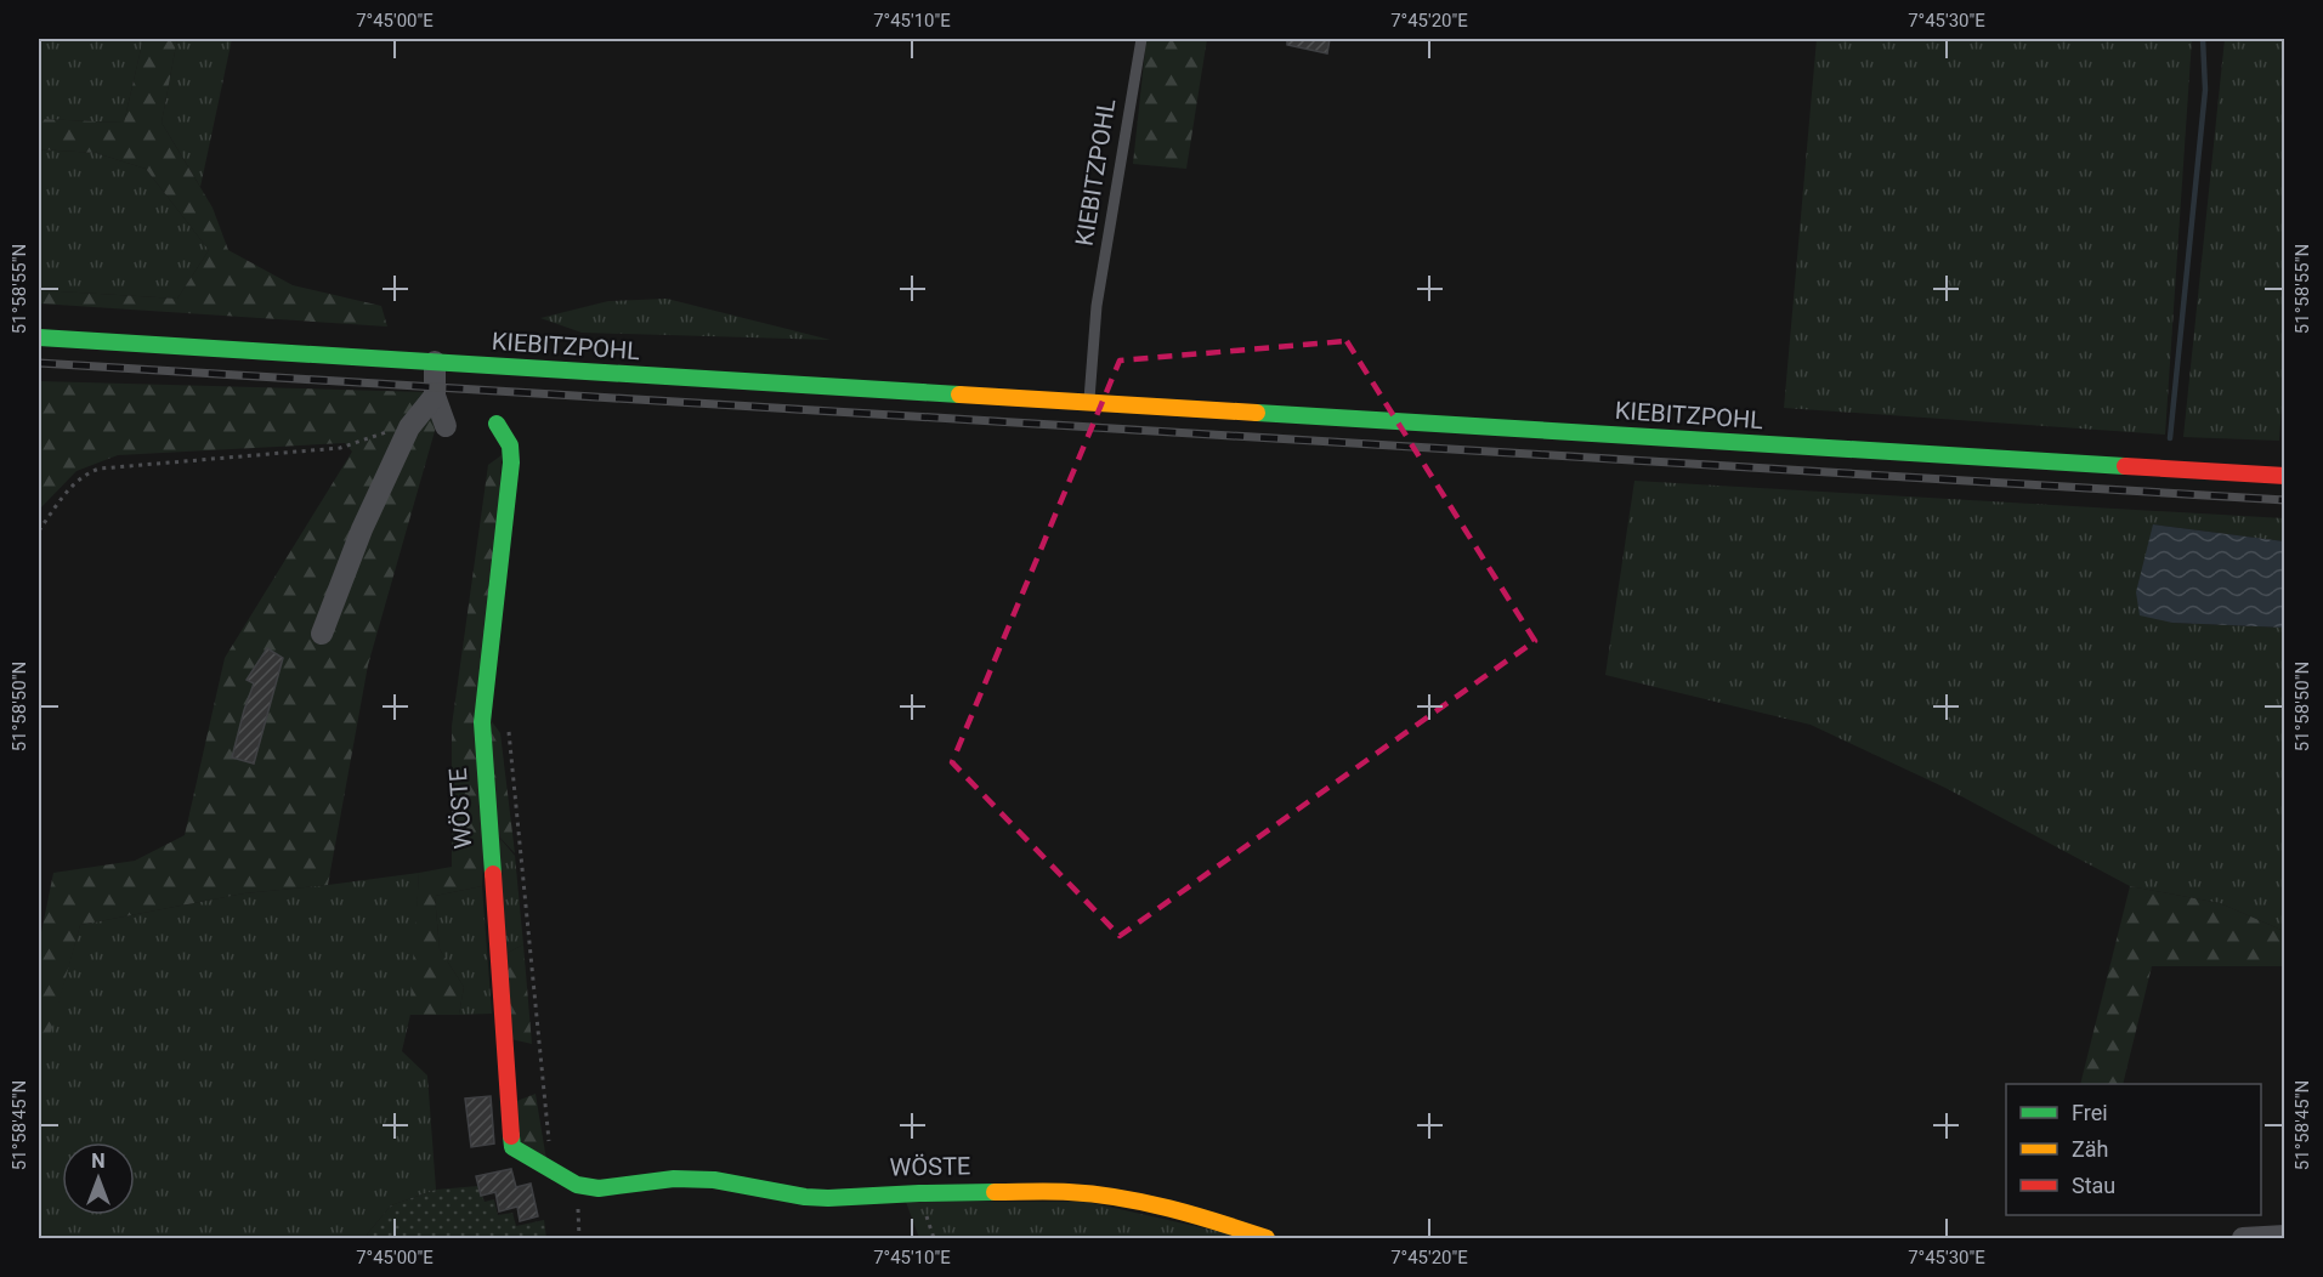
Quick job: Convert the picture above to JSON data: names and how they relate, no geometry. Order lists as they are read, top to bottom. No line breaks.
{"streets":{"main road":["KIEBITZPOHL","WÖSTE"]},"legend":["Frei","Zäh","Stau"],"north":"top","coordinates":["7°45'00\"E","7°45'10\"E","7°45'20\"E","7°45'30\"E","51°58'55\"N","51°58'50\"N","51°58'45\"N"]}
